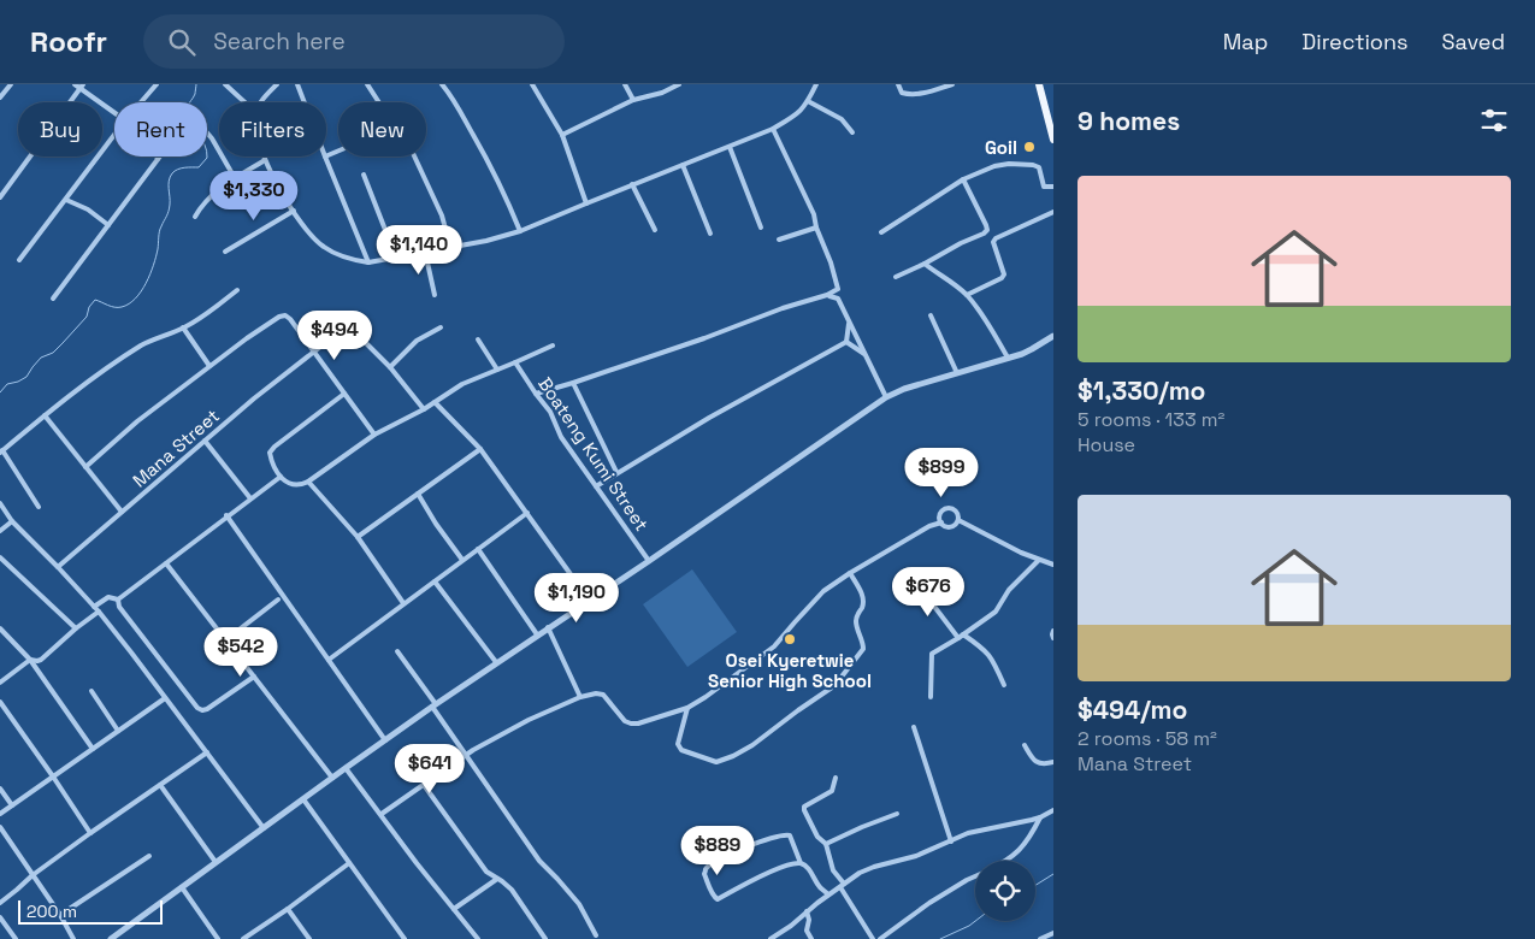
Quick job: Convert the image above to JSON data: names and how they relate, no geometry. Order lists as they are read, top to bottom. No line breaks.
{"streets":{"street":["Mana Street","Boateng Kumi Street"]},"places":["Goil","Osei Kyeretwie Senior High School"],"scale_bar":"200 m","page":{"header":"Roofr","search":"Search here","nav":["Map","Directions","Saved"],"heading":"9 homes","chip":["Buy","Rent","Filters","New"],"list":[{"name":"$1,330/mo","note":"5 rooms · 133 m² · House"},{"name":"$494/mo","note":"2 rooms · 58 m² · Mana Street"}],"price":["$1,330","$1,140","$494","$899","$676","$1,190","$542","$641","$889"],"scale":"200 m"}}
